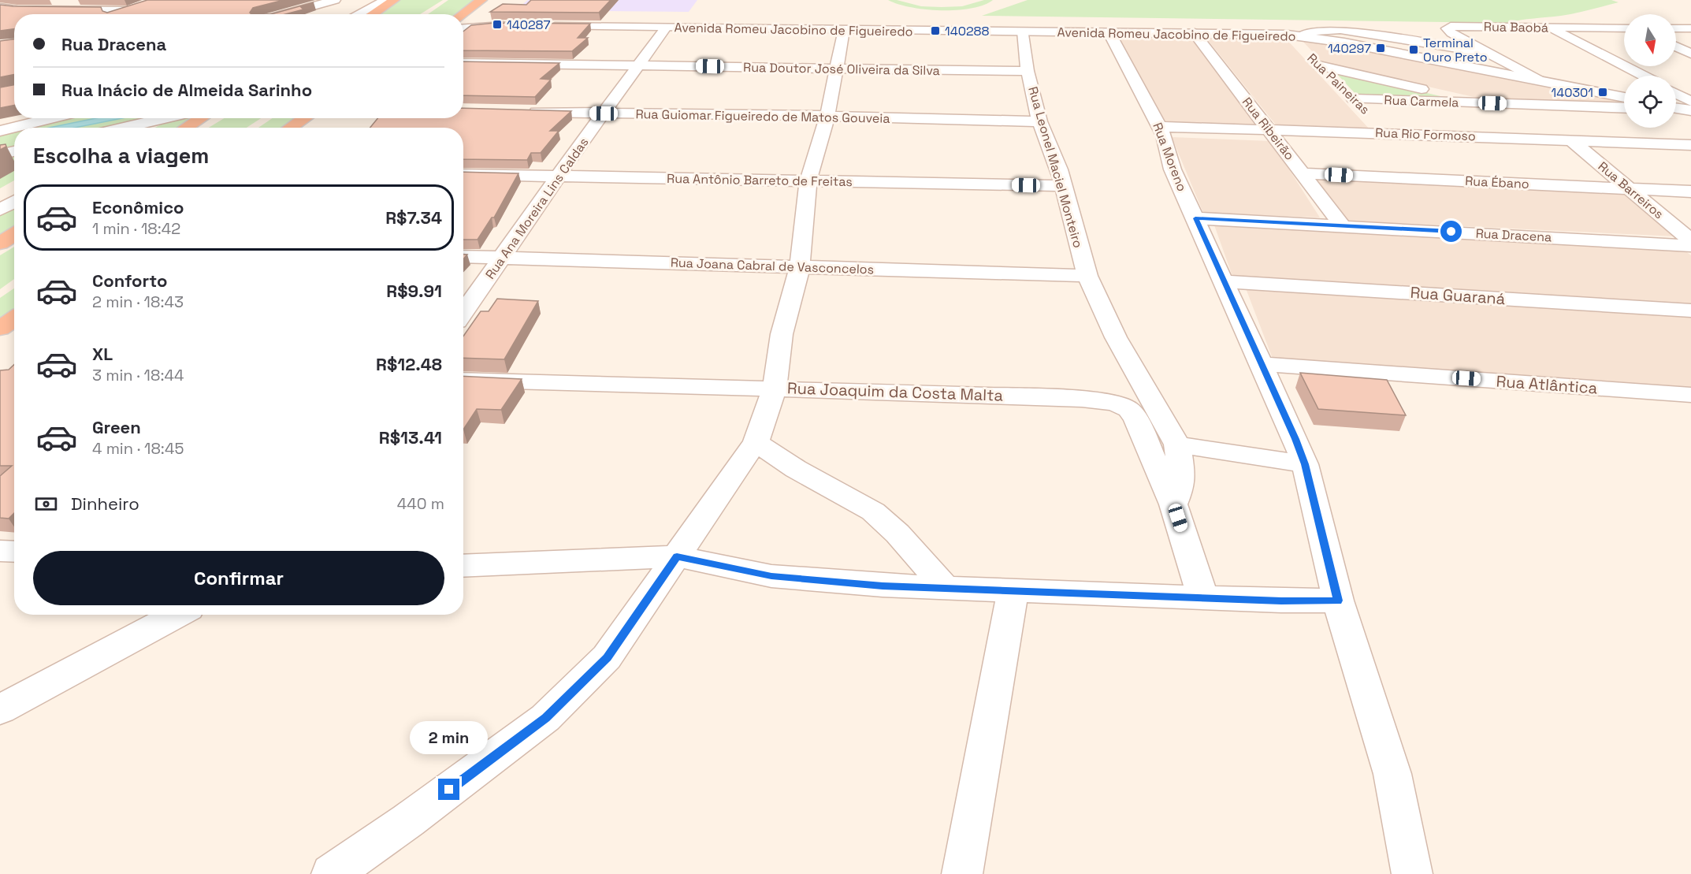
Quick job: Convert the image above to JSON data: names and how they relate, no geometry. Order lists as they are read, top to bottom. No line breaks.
{"streets":{"street":["Rua Baobá","Avenida Romeu Jacobino de Figueiredo","Rua Doutor José Oliveira da Silva","Rua Paineiras","Rua Carmela","Rua Guiomar Figueiredo de Matos Gouveia","Rua Ribeirão","Rua Rio Formoso","Rua Moreno","Rua Leonel Maciel Monteiro","Rua Antônio Barreto de Freitas","Rua Ébano","Rua Barreiros","Rua Ana Moreira Lins Caldas","Rua Dracena","Rua Joana Cabral de Vasconcelos","Rua Guaraná","Rua Atlântica","Rua Joaquim da Costa Malta"]},"crossings":[["Rua Baobá","Avenida Romeu Jacobino de Figueiredo"],["Avenida Romeu Jacobino de Figueiredo","Rua Paineiras"],["Avenida Romeu Jacobino de Figueiredo","Rua Ribeirão"],["Avenida Romeu Jacobino de Figueiredo","Rua Moreno"],["Avenida Romeu Jacobino de Figueiredo","Rua Leonel Maciel Monteiro"],["Avenida Romeu Jacobino de Figueiredo","Rua Ana Moreira Lins Caldas"],["Rua Doutor José Oliveira da Silva","Rua Leonel Maciel Monteiro"],["Rua Doutor José Oliveira da Silva","Rua Ana Moreira Lins Caldas"],["Rua Paineiras","Rua Carmela"],["Rua Paineiras","Rua Rio Formoso"],["Rua Guiomar Figueiredo de Matos Gouveia","Rua Leonel Maciel Monteiro"],["Rua Guiomar Figueiredo de Matos Gouveia","Rua Ana Moreira Lins Caldas"],["Rua Ribeirão","Rua Rio Formoso"],["Rua Ribeirão","Rua Ébano"],["Rua Ribeirão","Rua Dracena"],["Rua Rio Formoso","Rua Moreno"],["Rua Rio Formoso","Rua Barreiros"],["Rua Moreno","Rua Dracena"],["Rua Moreno","Rua Guaraná"],["Rua Moreno","Rua Atlântica"],["Rua Leonel Maciel Monteiro","Rua Antônio Barreto de Freitas"],["Rua Leonel Maciel Monteiro","Rua Joana Cabral de Vasconcelos"],["Rua Leonel Maciel Monteiro","Rua Joaquim da Costa Malta"],["Rua Antônio Barreto de Freitas","Rua Ana Moreira Lins Caldas"],["Rua Ébano","Rua Barreiros"],["Rua Ana Moreira Lins Caldas","Rua Joana Cabral de Vasconcelos"]],"places":{"transit":["140287","140288","140297","Terminal Ouro Preto","140301"]},"north":"bottom","page":{"banner":["Rua Dracena","Rua Inácio de Almeida Sarinho"],"heading":"Escolha a viagem","list":[{"name":"Econômico","note":"1 min · 18:42","value":"R$7.34"},{"name":"Conforto","note":"2 min · 18:43","value":"R$9.91"},{"name":"XL","note":"3 min · 18:44","value":"R$12.48"},{"name":"Green","note":"4 min · 18:45","value":"R$13.41"}],"pay":["Dinheiro","440 m"],"buttons":"Confirmar","bubble":"2 min"}}
